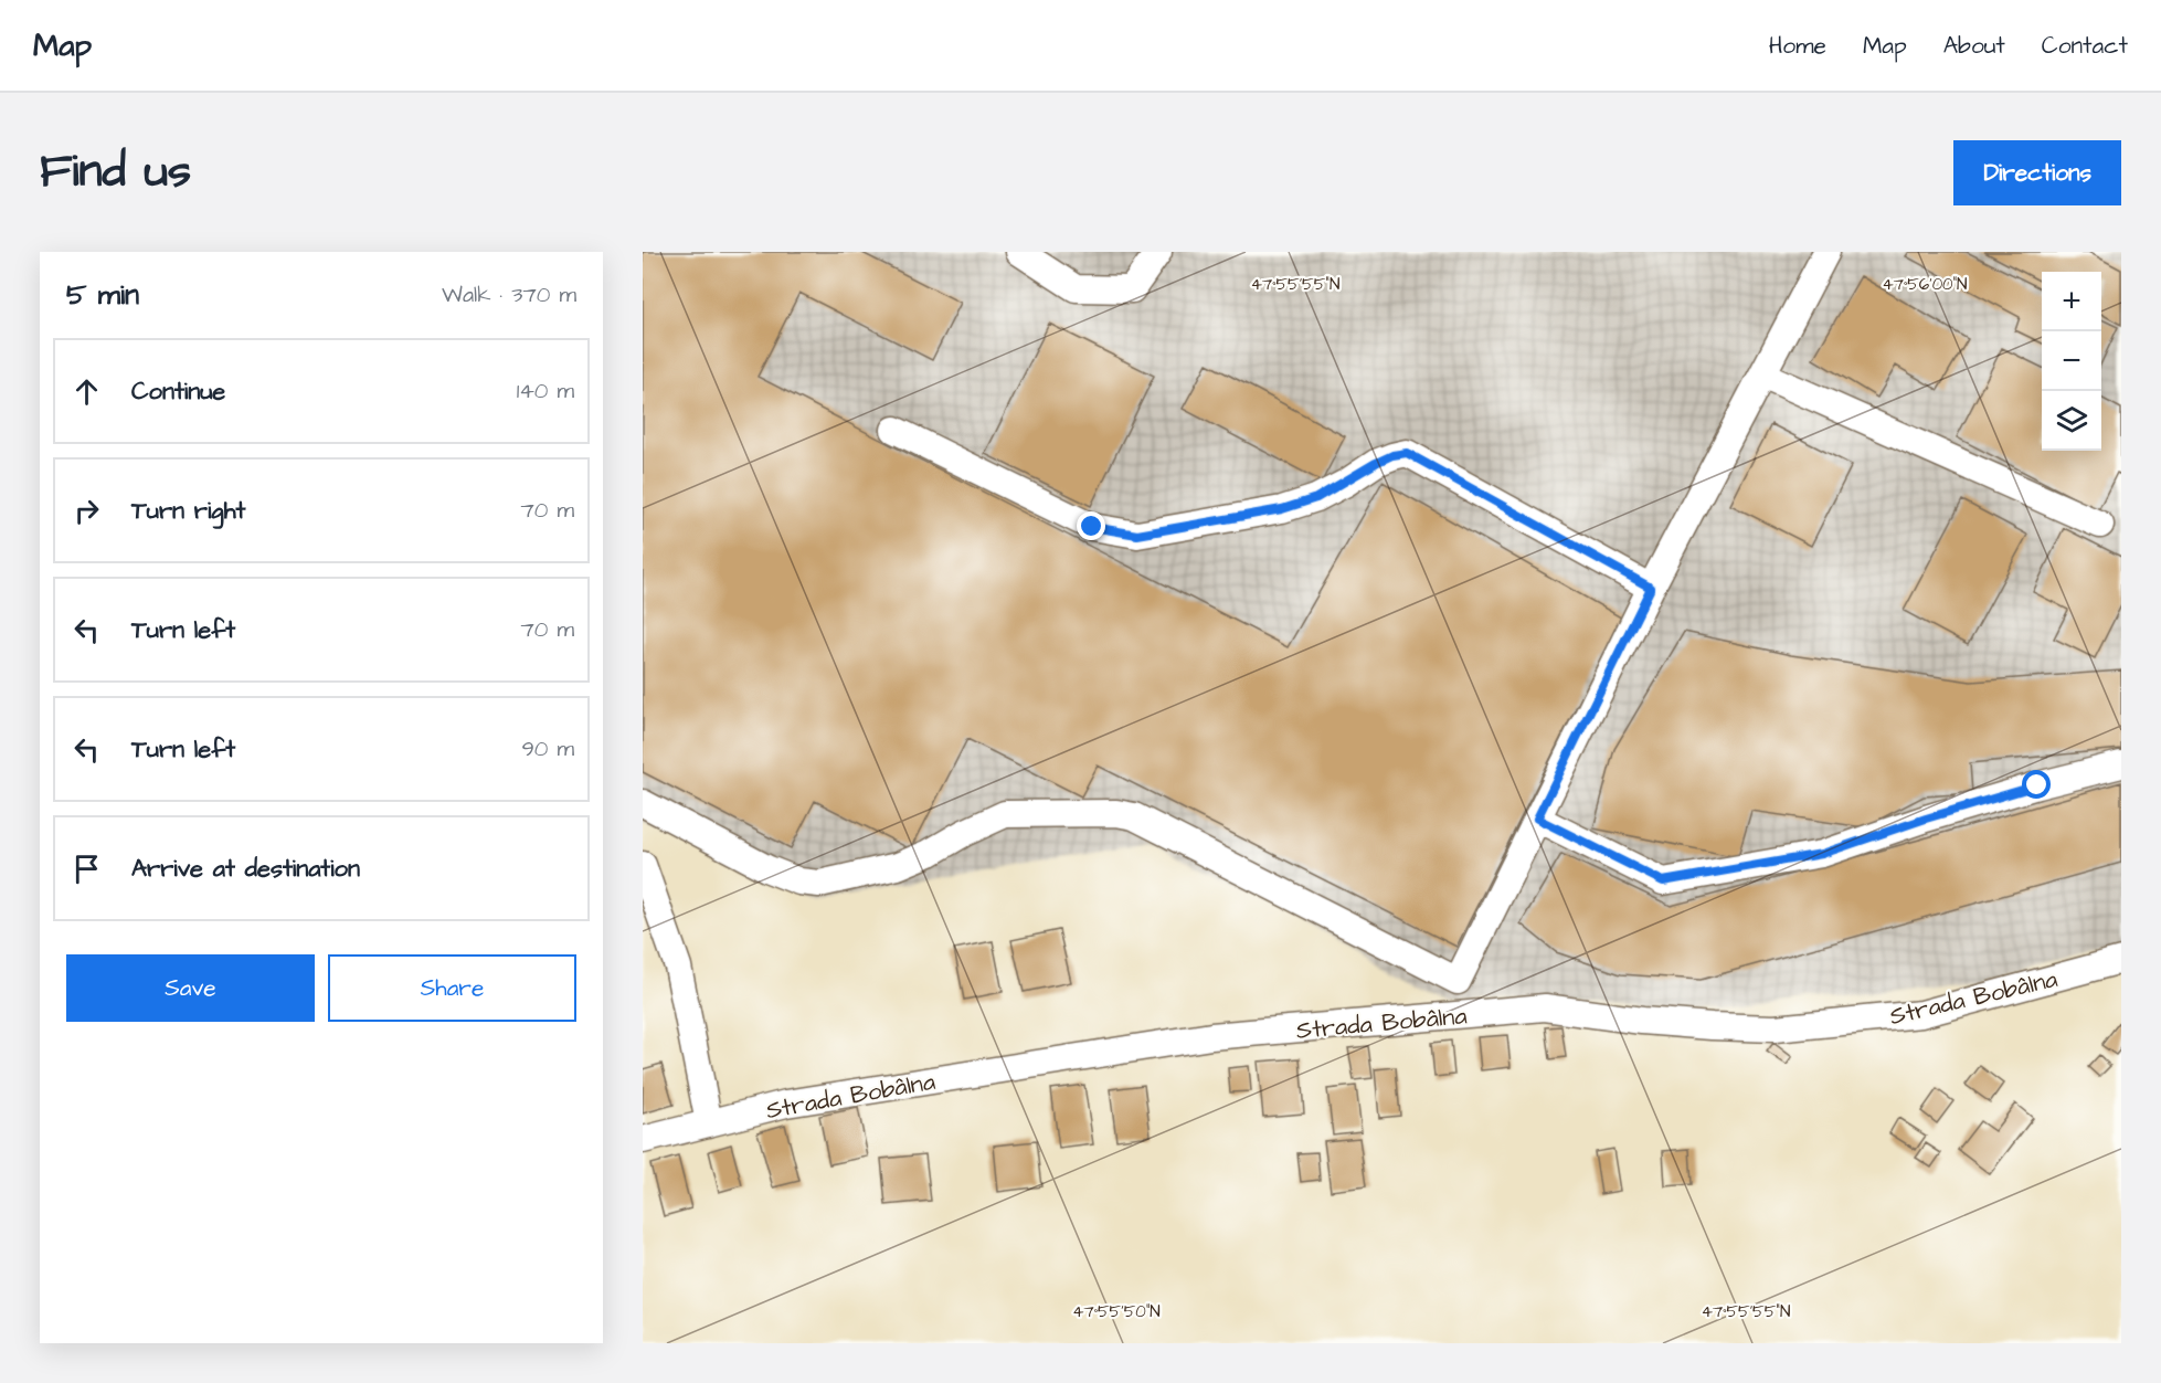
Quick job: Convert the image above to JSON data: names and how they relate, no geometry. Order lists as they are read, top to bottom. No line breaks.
{"streets":{"street":["Strada Bobâlna"]},"page":{"header":"Map","nav":["Home","Map","About","Contact"],"title":"Find us","buttons":["Directions",["Save","Share"]],"heading":["5 min","Walk · 370 m"],"map_buttons":["+","−"],"list":[["Continue","140 m"],["Turn right","70 m"],["Turn left","70 m"],["Turn left","90 m"],"Arrive at destination"]},"coordinates":["47°55'55\"N","47°56'00\"N","47°55'50\"N"]}
